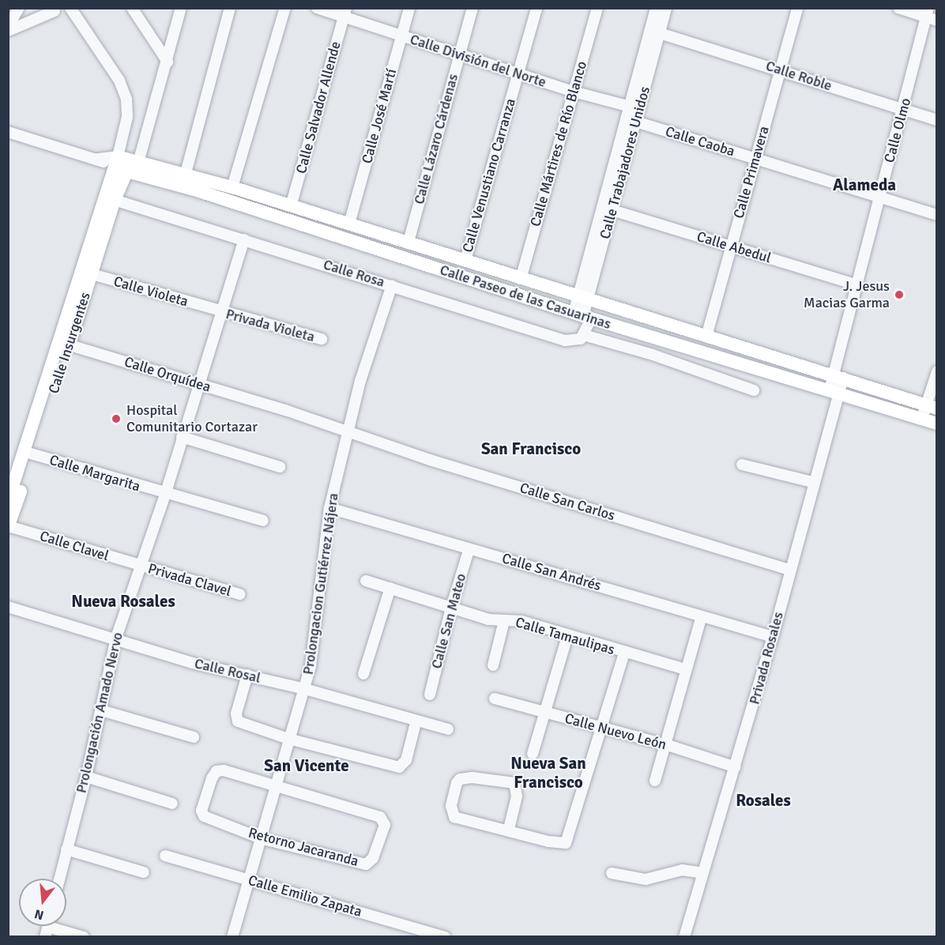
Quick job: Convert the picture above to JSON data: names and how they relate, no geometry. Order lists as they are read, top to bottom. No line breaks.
{"streets":{"main road":["Calle Paseo de las Casuarinas","Calle Insurgentes"],"street":["Calle División del Norte","Calle Roble","Calle Salvador Allende","Calle José Martí","Calle Olmo","Calle Lázaro Cárdenas","Calle Caoba","Calle Mártires de Río Blanco","Calle Trabajadores Unidos","Calle Primavera","Calle Venustiano Carranza","Calle Abedul","Calle Rosa","Calle Violeta","Privada Violeta","Calle Orquídea","Calle Margarita","Calle San Carlos","Calle Clavel","Calle San Andrés","Privada Clavel","Prolongacion Gutiérrez Nájera","Calle San Mateo","Calle Tamaulipas","Privada Rosales","Calle Rosal","Prolongación Amado Nervo","Calle Nuevo León","Retorno Jacaranda","Calle Emilio Zapata"]},"crossings":[["Calle División del Norte","Calle Salvador Allende"],["Calle División del Norte","Calle José Martí"],["Calle División del Norte","Calle Lázaro Cárdenas"],["Calle División del Norte","Calle Mártires de Río Blanco"],["Calle División del Norte","Calle Trabajadores Unidos"],["Calle División del Norte","Calle Venustiano Carranza"],["Calle Roble","Calle Olmo"],["Calle Roble","Calle Trabajadores Unidos"],["Calle Roble","Calle Primavera"],["Calle Salvador Allende","Calle Paseo de las Casuarinas"],["Calle José Martí","Calle Paseo de las Casuarinas"],["Calle Olmo","Calle Caoba"],["Calle Olmo","Calle Abedul"],["Calle Olmo","Calle Paseo de las Casuarinas"],["Calle Olmo","Privada Rosales"],["Calle Lázaro Cárdenas","Calle Paseo de las Casuarinas"],["Calle Caoba","Calle Trabajadores Unidos"],["Calle Caoba","Calle Primavera"],["Calle Mártires de Río Blanco","Calle Paseo de las Casuarinas"],["Calle Trabajadores Unidos","Calle Abedul"],["Calle Trabajadores Unidos","Calle Rosa"],["Calle Trabajadores Unidos","Calle Paseo de las Casuarinas"],["Calle Primavera","Calle Abedul"],["Calle Primavera","Calle Paseo de las Casuarinas"],["Calle Venustiano Carranza","Calle Paseo de las Casuarinas"],["Calle Rosa","Calle Paseo de las Casuarinas"],["Calle Rosa","Calle Insurgentes"],["Calle Rosa","Prolongacion Gutiérrez Nájera"],["Calle Rosa","Prolongación Amado Nervo"],["Calle Violeta","Privada Violeta"],["Calle Violeta","Calle Insurgentes"],["Calle Violeta","Prolongación Amado Nervo"],["Calle Paseo de las Casuarinas","Calle Insurgentes"],["Calle Paseo de las Casuarinas","Privada Rosales"],["Privada Violeta","Prolongación Amado Nervo"],["Calle Insurgentes","Calle Orquídea"],["Calle Insurgentes","Calle Margarita"],["Calle Insurgentes","Calle Clavel"],["Calle Orquídea","Calle San Carlos"],["Calle Orquídea","Prolongacion Gutiérrez Nájera"],["Calle Orquídea","Prolongación Amado Nervo"],["Calle Margarita","Prolongación Amado Nervo"],["Calle San Carlos","Prolongacion Gutiérrez Nájera"],["Calle San Carlos","Privada Rosales"],["Calle Clavel","Privada Clavel"],["Calle Clavel","Prolongación Amado Nervo"],["Calle San Andrés","Prolongacion Gutiérrez Nájera"],["Calle San Andrés","Calle San Mateo"],["Calle San Andrés","Privada Rosales"],["Privada Clavel","Prolongación Amado Nervo"],["Prolongacion Gutiérrez Nájera","Calle Rosal"],["Prolongacion Gutiérrez Nájera","Retorno Jacaranda"],["Prolongacion Gutiérrez Nájera","Calle Emilio Zapata"],["Calle San Mateo","Calle Tamaulipas"],["Privada Rosales","Calle Nuevo León"],["Calle Rosal","Prolongación Amado Nervo"]],"districts":["Alameda","San Francisco","Nueva Rosales","Nueva San Francisco","San Vicente","Rosales"],"places":["J. Jesus Macias Garma","Hospital Comunitario Cortazar"],"north":"bottom"}
